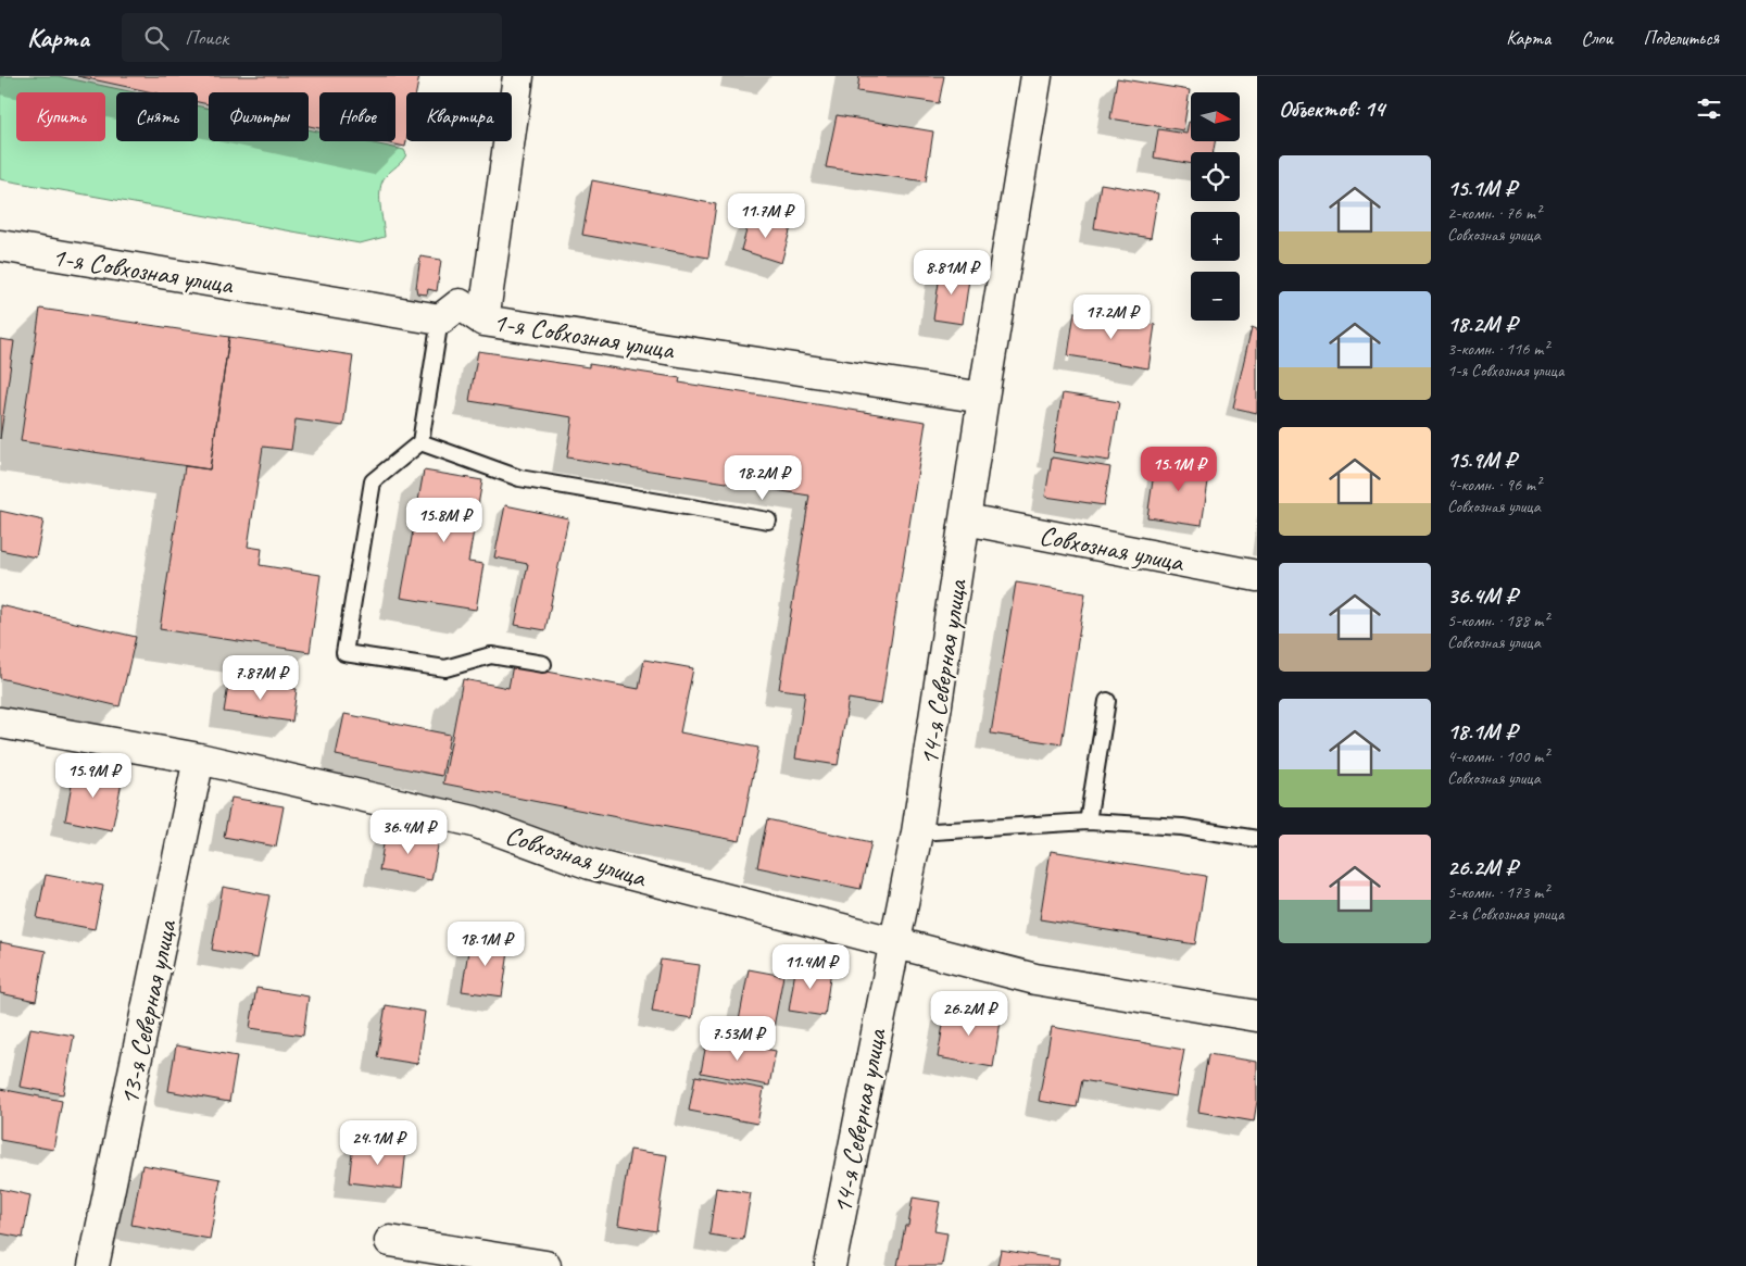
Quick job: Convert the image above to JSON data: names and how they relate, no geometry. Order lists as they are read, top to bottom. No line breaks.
{"streets":{"street":["1-я Совхозная улица","Совхозная улица","14-я Северная улица","13-я Северная улица"]},"crossings":[["1-я Совхозная улица","14-я Северная улица"],["Совхозная улица","14-я Северная улица"],["Совхозная улица","13-я Северная улица"]],"north":"right","page":{"header":"Карта","search":"Поиск","nav":["Карта","Слои","Поделиться"],"heading":"Объектов: 14","map_buttons":["+","−"],"chip":["Купить","Снять","Фильтры","Новое","Квартира"],"list":[{"name":"15.1M ₽","note":"2-комн. · 76 m² · Совхозная улица"},{"name":"18.2M ₽","note":"3-комн. · 116 m² · 1-я Совхозная улица"},{"name":"15.9M ₽","note":"4-комн. · 96 m² · Совхозная улица"},{"name":"36.4M ₽","note":"5-комн. · 188 m² · Совхозная улица"},{"name":"18.1M ₽","note":"4-комн. · 100 m² · Совхозная улица"},{"name":"26.2M ₽","note":"5-комн. · 173 m² · 2-я Совхозная улица"}],"price":["11.7M ₽","8.81M ₽","17.2M ₽","15.1M ₽","18.2M ₽","15.8M ₽","7.87M ₽","15.9M ₽","36.4M ₽","18.1M ₽","11.4M ₽","26.2M ₽","7.53M ₽","24.1M ₽"]}}
